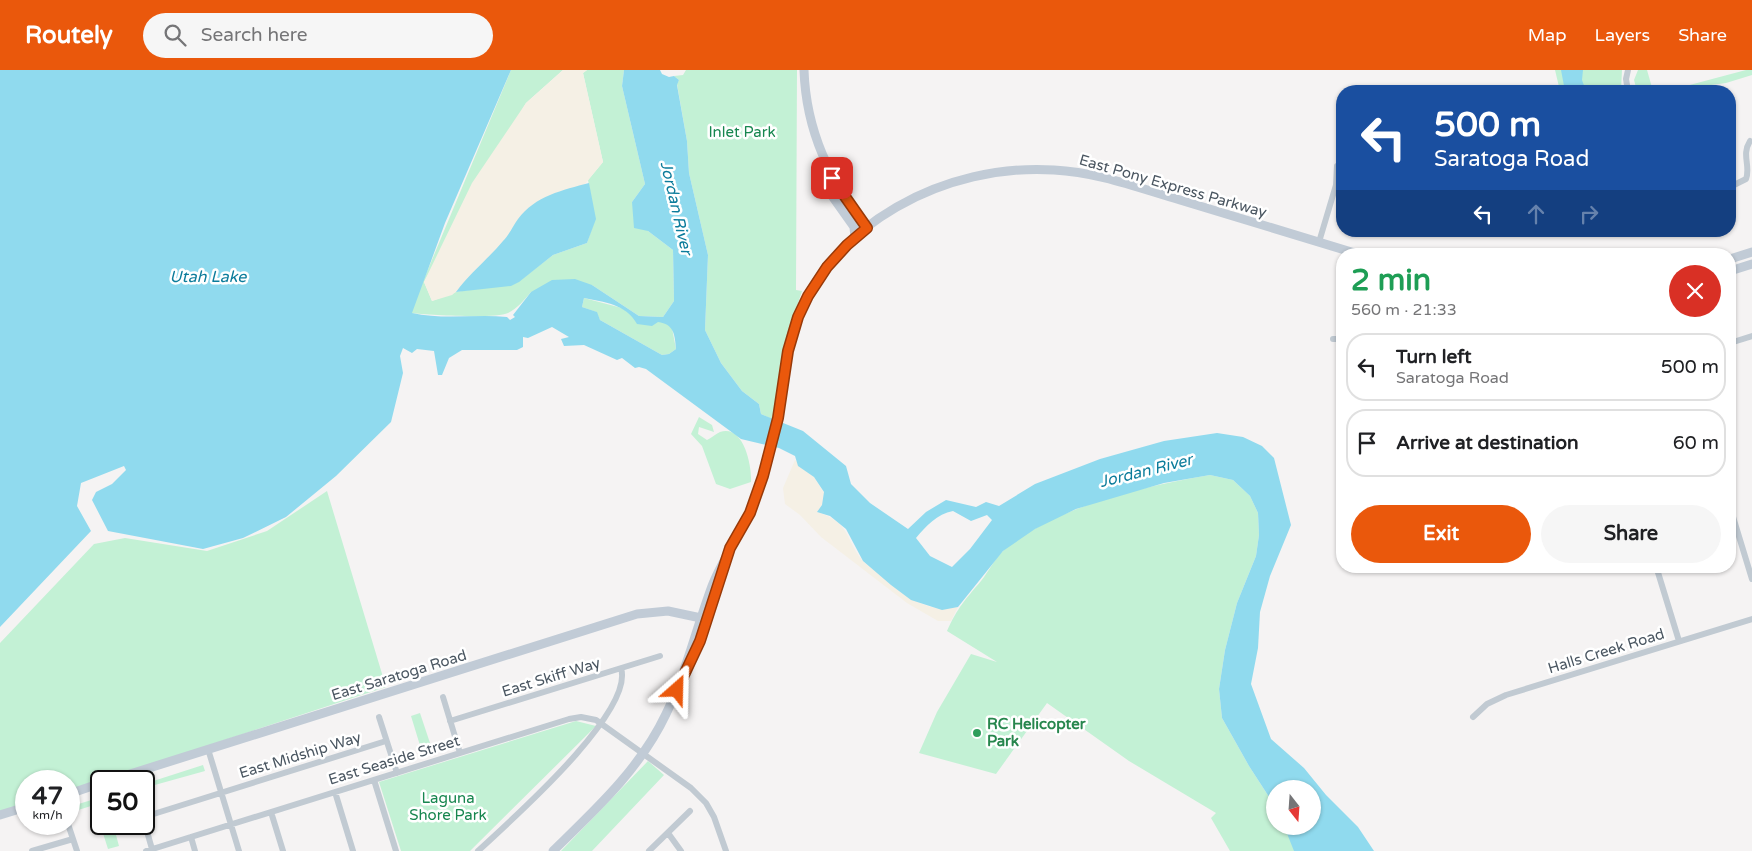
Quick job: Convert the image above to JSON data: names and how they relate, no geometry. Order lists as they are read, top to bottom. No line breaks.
{"streets":{"main road":["East Pony Express Parkway","East Saratoga Road"],"street":["Halls Creek Road","East Skiff Way","East Midship Way","East Seaside Street"]},"crossings":[["East Pony Express Parkway","East Saratoga Road"],["East Pony Express Parkway","East Seaside Street"]],"water":["Jordan River","Utah Lake"],"parks":["Inlet Park","Laguna Shore Park"],"places":["RC Helicopter Park"],"north":"bottom","page":{"header":"Routely","search":"Search here","nav":["Map","Layers","Share"],"turn":["500 m","Saratoga Road"],"heading":["2 min","560 m · 21:33"],"list":[{"name":"Turn left","note":"Saratoga Road","value":"500 m"},{"name":"Arrive at destination","value":"60 m"}],"buttons":["Exit","Share"],"speed":"47 km/h","limit":"50"}}
